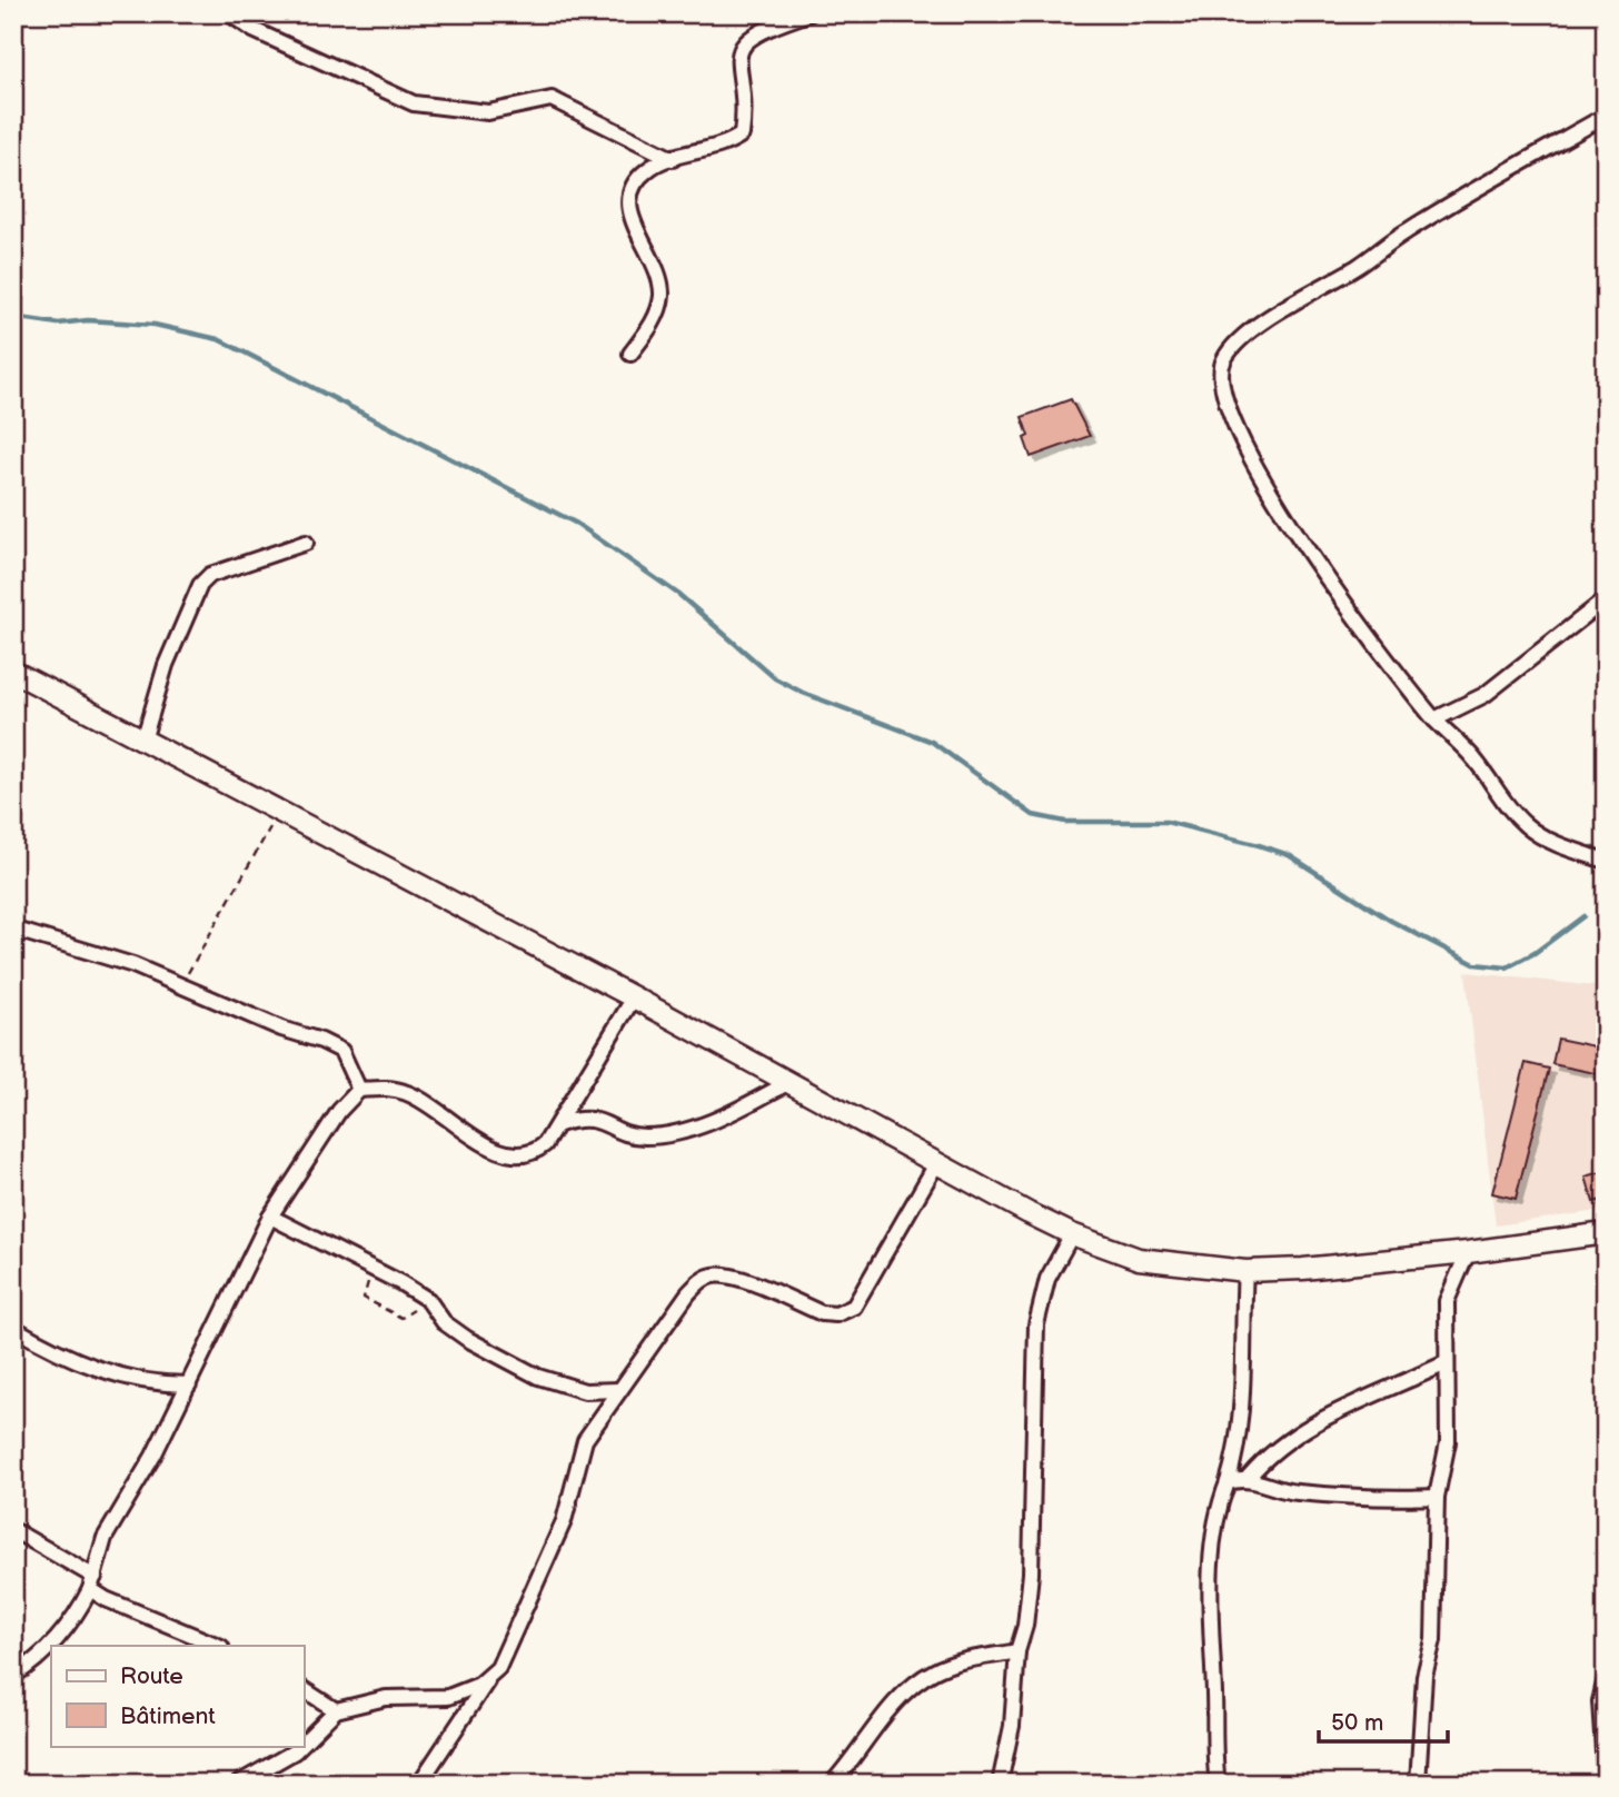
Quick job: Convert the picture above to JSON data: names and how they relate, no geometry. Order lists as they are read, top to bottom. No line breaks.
{"legend":["Route","Bâtiment"],"scale_bar":"50 m"}
